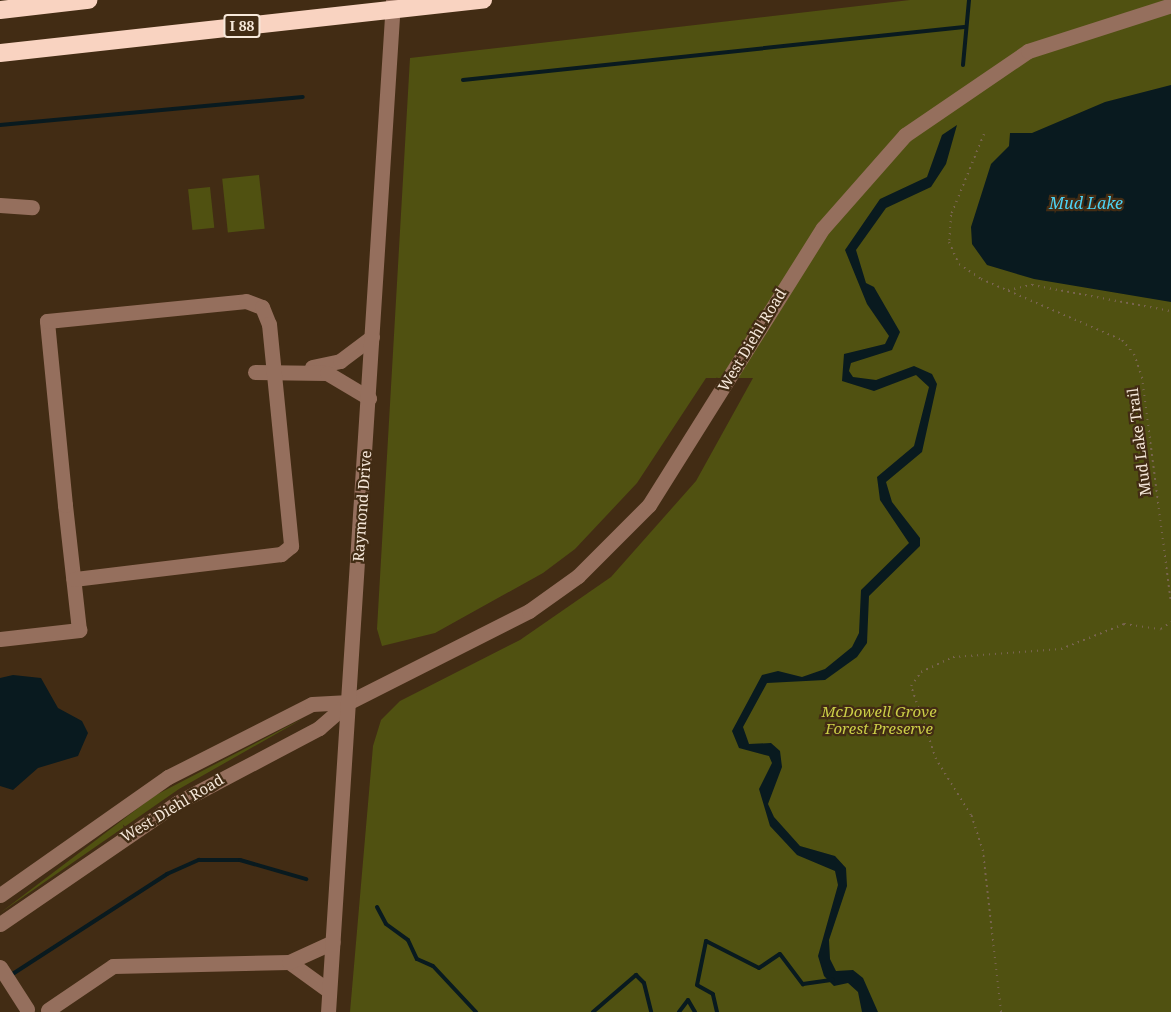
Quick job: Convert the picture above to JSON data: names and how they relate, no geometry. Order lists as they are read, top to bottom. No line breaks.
{"streets":{"highway":["I 88"],"street":["West Diehl Road","Raymond Drive"],"path":["Mud Lake Trail"]},"crossings":[["West Diehl Road","Raymond Drive"]],"water":["Mud Lake"],"parks":["McDowell Grove Forest Preserve"]}
